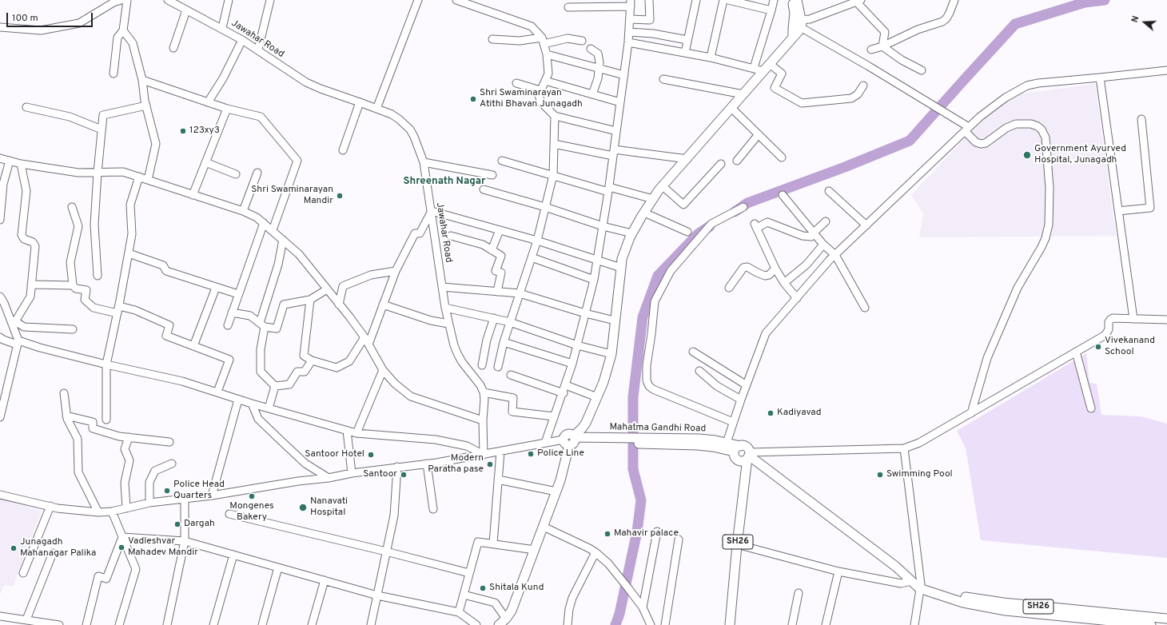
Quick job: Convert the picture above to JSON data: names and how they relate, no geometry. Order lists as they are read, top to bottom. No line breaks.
{"streets":{"main road":["Mahatma Gandhi Road","SH26"],"street":["Jawahar Road"]},"districts":["Shreenath Nagar"],"places":["Shri Swaminarayan Atithi Bhavan Junagadh","123xy3","Government Ayurved Hospital, Junagadh","Shri Swaminarayan Mandir","Vivekanand School","Kadiyavad","Police Line","Santoor Hotel","Modern Paratha pase","Santoor","Swimming Pool","Police Head Quarters","Mongenes Bakery","Nanavati Hospital","Dargah","Mahavir palace","Vadleshvar Mahadev Mandir","Junagadh Mahanagar Palika","Shitala Kund"],"scale_bar":"100 m","north":"left"}
